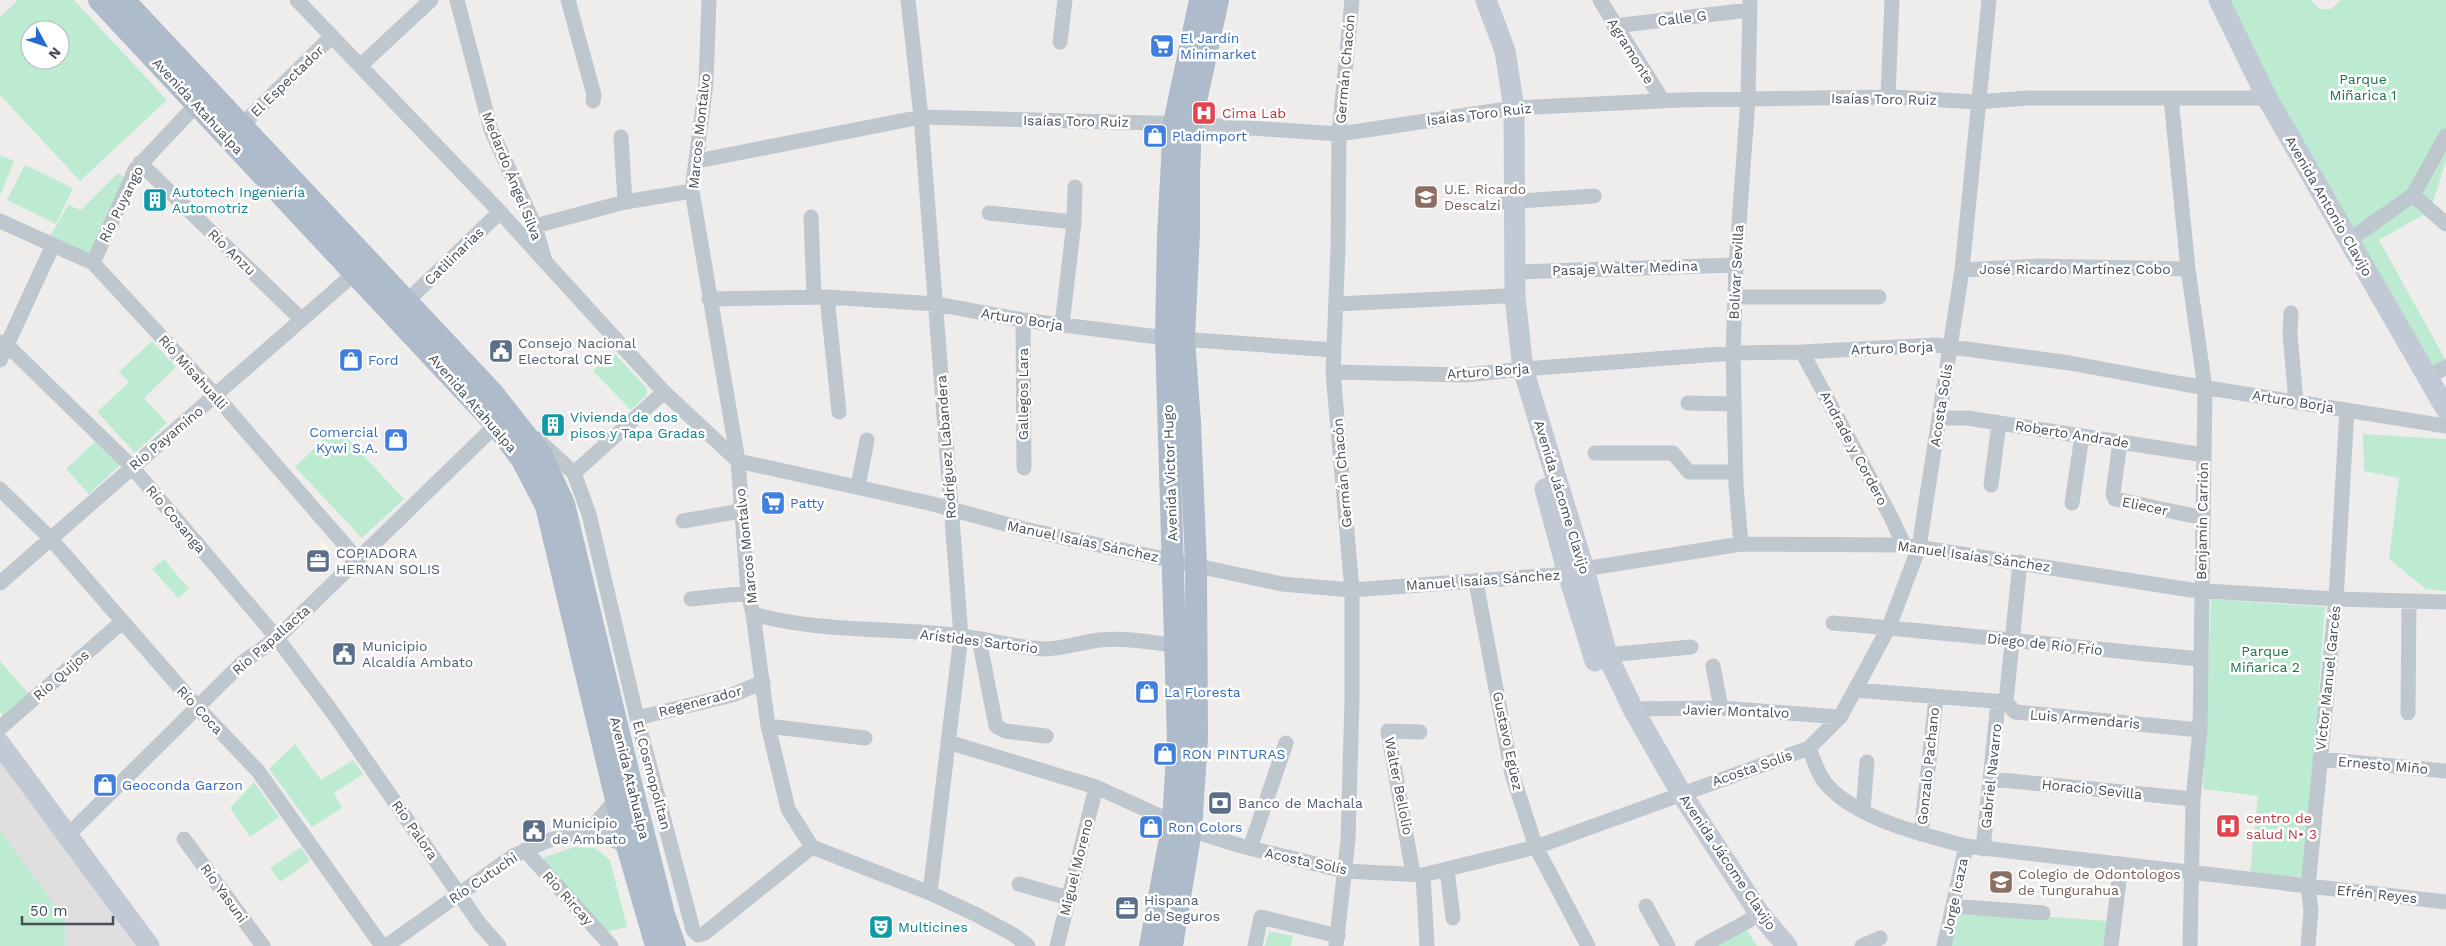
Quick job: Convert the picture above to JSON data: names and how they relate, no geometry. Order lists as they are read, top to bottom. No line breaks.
{"streets":{"main road":["Avenida Atahualpa","Avenida Victor Hugo"],"street":["Calle G","Agramonte","Germán Chacón","El Espectador","Isaías Toro Ruiz","Marcos Montalvo","Medardo Ángel Silva","Río Puyango","Avenida Antonio Clavijo","Río Anzu","Catilinarias","Pasaje Walter Medina","José Ricardo Martínez Cobo","Bolívar Sevilla","Arturo Borja","Río Misahualli","Gallegos Lara","Acosta Solís","Roberto Andrade","Río Payamino","Rodríguez Labandera","Andrade y Cordero","Avenida Jácome Clavijo","Eliecer","Río Cosanga","Benjamín Carrión","Manuel Isaías Sánchez","Río Papallacta","Arístides Sartorio","Diego de Río Frío","Río Quijos","Víctor Manuel Garcés","Regenerador","Río Coca","Javier Montalvo","Luis Armendaris","Gustavo Egüez","Ernesto Miño","Gonzalo Pachano","El Cosmopolitan","Gabriel Navarro","Walter Bellolio","Horacio Sevilla","Rio Palora","Miguel Moreno","Río Cutuchi","Río Yasuni","Efrén Reyes","Jorge Icaza","Rio Rircay"]},"crossings":[["Calle G","Agramonte"],["Calle G","Bolívar Sevilla"],["Agramonte","Isaías Toro Ruiz"],["Germán Chacón","Isaías Toro Ruiz"],["Germán Chacón","Arturo Borja"],["Germán Chacón","Acosta Solís"],["Germán Chacón","Manuel Isaías Sánchez"],["El Espectador","Avenida Atahualpa"],["Isaías Toro Ruiz","Marcos Montalvo"],["Isaías Toro Ruiz","Avenida Antonio Clavijo"],["Isaías Toro Ruiz","Bolívar Sevilla"],["Isaías Toro Ruiz","Acosta Solís"],["Isaías Toro Ruiz","Rodríguez Labandera"],["Isaías Toro Ruiz","Avenida Victor Hugo"],["Isaías Toro Ruiz","Avenida Jácome Clavijo"],["Isaías Toro Ruiz","Benjamín Carrión"],["Avenida Atahualpa","Río Puyango"],["Avenida Atahualpa","Catilinarias"],["Avenida Atahualpa","Río Payamino"],["Avenida Atahualpa","Río Papallacta"],["Marcos Montalvo","Arturo Borja"],["Marcos Montalvo","Manuel Isaías Sánchez"],["Marcos Montalvo","Arístides Sartorio"],["Marcos Montalvo","Regenerador"],["Marcos Montalvo","El Cosmopolitan"],["Río Puyango","Río Anzu"],["Río Puyango","Río Misahualli"],["Río Anzu","Río Payamino"],["Pasaje Walter Medina","Bolívar Sevilla"],["Pasaje Walter Medina","Avenida Jácome Clavijo"],["José Ricardo Martínez Cobo","Acosta Solís"],["José Ricardo Martínez Cobo","Benjamín Carrión"],["Bolívar Sevilla","Arturo Borja"],["Bolívar Sevilla","Manuel Isaías Sánchez"],["Arturo Borja","Gallegos Lara"],["Arturo Borja","Acosta Solís"],["Arturo Borja","Rodríguez Labandera"],["Arturo Borja","Andrade y Cordero"],["Arturo Borja","Avenida Victor Hugo"],["Arturo Borja","Avenida Jácome Clavijo"],["Arturo Borja","Benjamín Carrión"],["Arturo Borja","Víctor Manuel Garcés"],["Río Misahualli","Río Payamino"],["Río Misahualli","Río Papallacta"],["Acosta Solís","Roberto Andrade"],["Acosta Solís","Rodríguez Labandera"],["Acosta Solís","Andrade y Cordero"],["Acosta Solís","Avenida Victor Hugo"],["Acosta Solís","Avenida Jácome Clavijo"],["Acosta Solís","Manuel Isaías Sánchez"],["Acosta Solís","Diego de Río Frío"],["Acosta Solís","Javier Montalvo"],["Acosta Solís","Luis Armendaris"],["Acosta Solís","Gustavo Egüez"],["Acosta Solís","Walter Bellolio"],["Acosta Solís","Miguel Moreno"],["Acosta Solís","Efrén Reyes"],["Roberto Andrade","Eliecer"],["Roberto Andrade","Benjamín Carrión"],["Río Payamino","Río Cosanga"],["Río Payamino","Río Coca"],["Rodríguez Labandera","Manuel Isaías Sánchez"],["Rodríguez Labandera","Arístides Sartorio"],["Andrade y Cordero","Manuel Isaías Sánchez"],["Avenida Victor Hugo","Manuel Isaías Sánchez"],["Avenida Victor Hugo","Arístides Sartorio"],["Avenida Jácome Clavijo","Manuel Isaías Sánchez"],["Avenida Jácome Clavijo","Javier Montalvo"],["Eliecer","Benjamín Carrión"],["Río Cosanga","Río Papallacta"],["Río Cosanga","Rio Palora"],["Benjamín Carrión","Manuel Isaías Sánchez"],["Benjamín Carrión","Diego de Río Frío"],["Benjamín Carrión","Luis Armendaris"],["Benjamín Carrión","Horacio Sevilla"],["Benjamín Carrión","Efrén Reyes"],["Manuel Isaías Sánchez","Víctor Manuel Garcés"],["Manuel Isaías Sánchez","Gustavo Egüez"],["Manuel Isaías Sánchez","Gabriel Navarro"],["Río Papallacta","Río Coca"],["Diego de Río Frío","Gabriel Navarro"],["Río Quijos","Río Coca"],["Víctor Manuel Garcés","Ernesto Miño"],["Víctor Manuel Garcés","Efrén Reyes"],["Regenerador","El Cosmopolitan"],["Luis Armendaris","Gonzalo Pachano"],["Luis Armendaris","Gabriel Navarro"],["Gonzalo Pachano","Efrén Reyes"],["Gabriel Navarro","Horacio Sevilla"],["Gabriel Navarro","Efrén Reyes"],["Rio Palora","Río Cutuchi"],["Río Cutuchi","Rio Rircay"],["Efrén Reyes","Jorge Icaza"]],"parks":["Parque Miñarica 1","Parque Miñarica 2"],"places":{"supermarket":["El Jardín Minimarket","Patty"],"hospital":["Cima Lab","centro de salud N• 3"],"shop":["Pladimport","Ford","Comercial Kywi S.A.","La Floresta","RON PINTURAS","Geoconda Garzon","Ron Colors"],"school or university":["U.E. Ricardo Descalzi","Colegio de Odontologos de Tungurahua"],"building":["Autotech Ingeniería Automotriz","Vivienda de dos pisos y Tapa Gradas"],"public building":["Consejo Nacional Electoral CNE","Municipio Alcaldía Ambato","Municipio de Ambato"],"office":["COPIADORA HERNAN SOLIS","Hispana de Seguros"],"bank":["Banco de Machala"],"theatre":["Multicines"]},"scale_bar":"50 m","north":"bottom right"}
